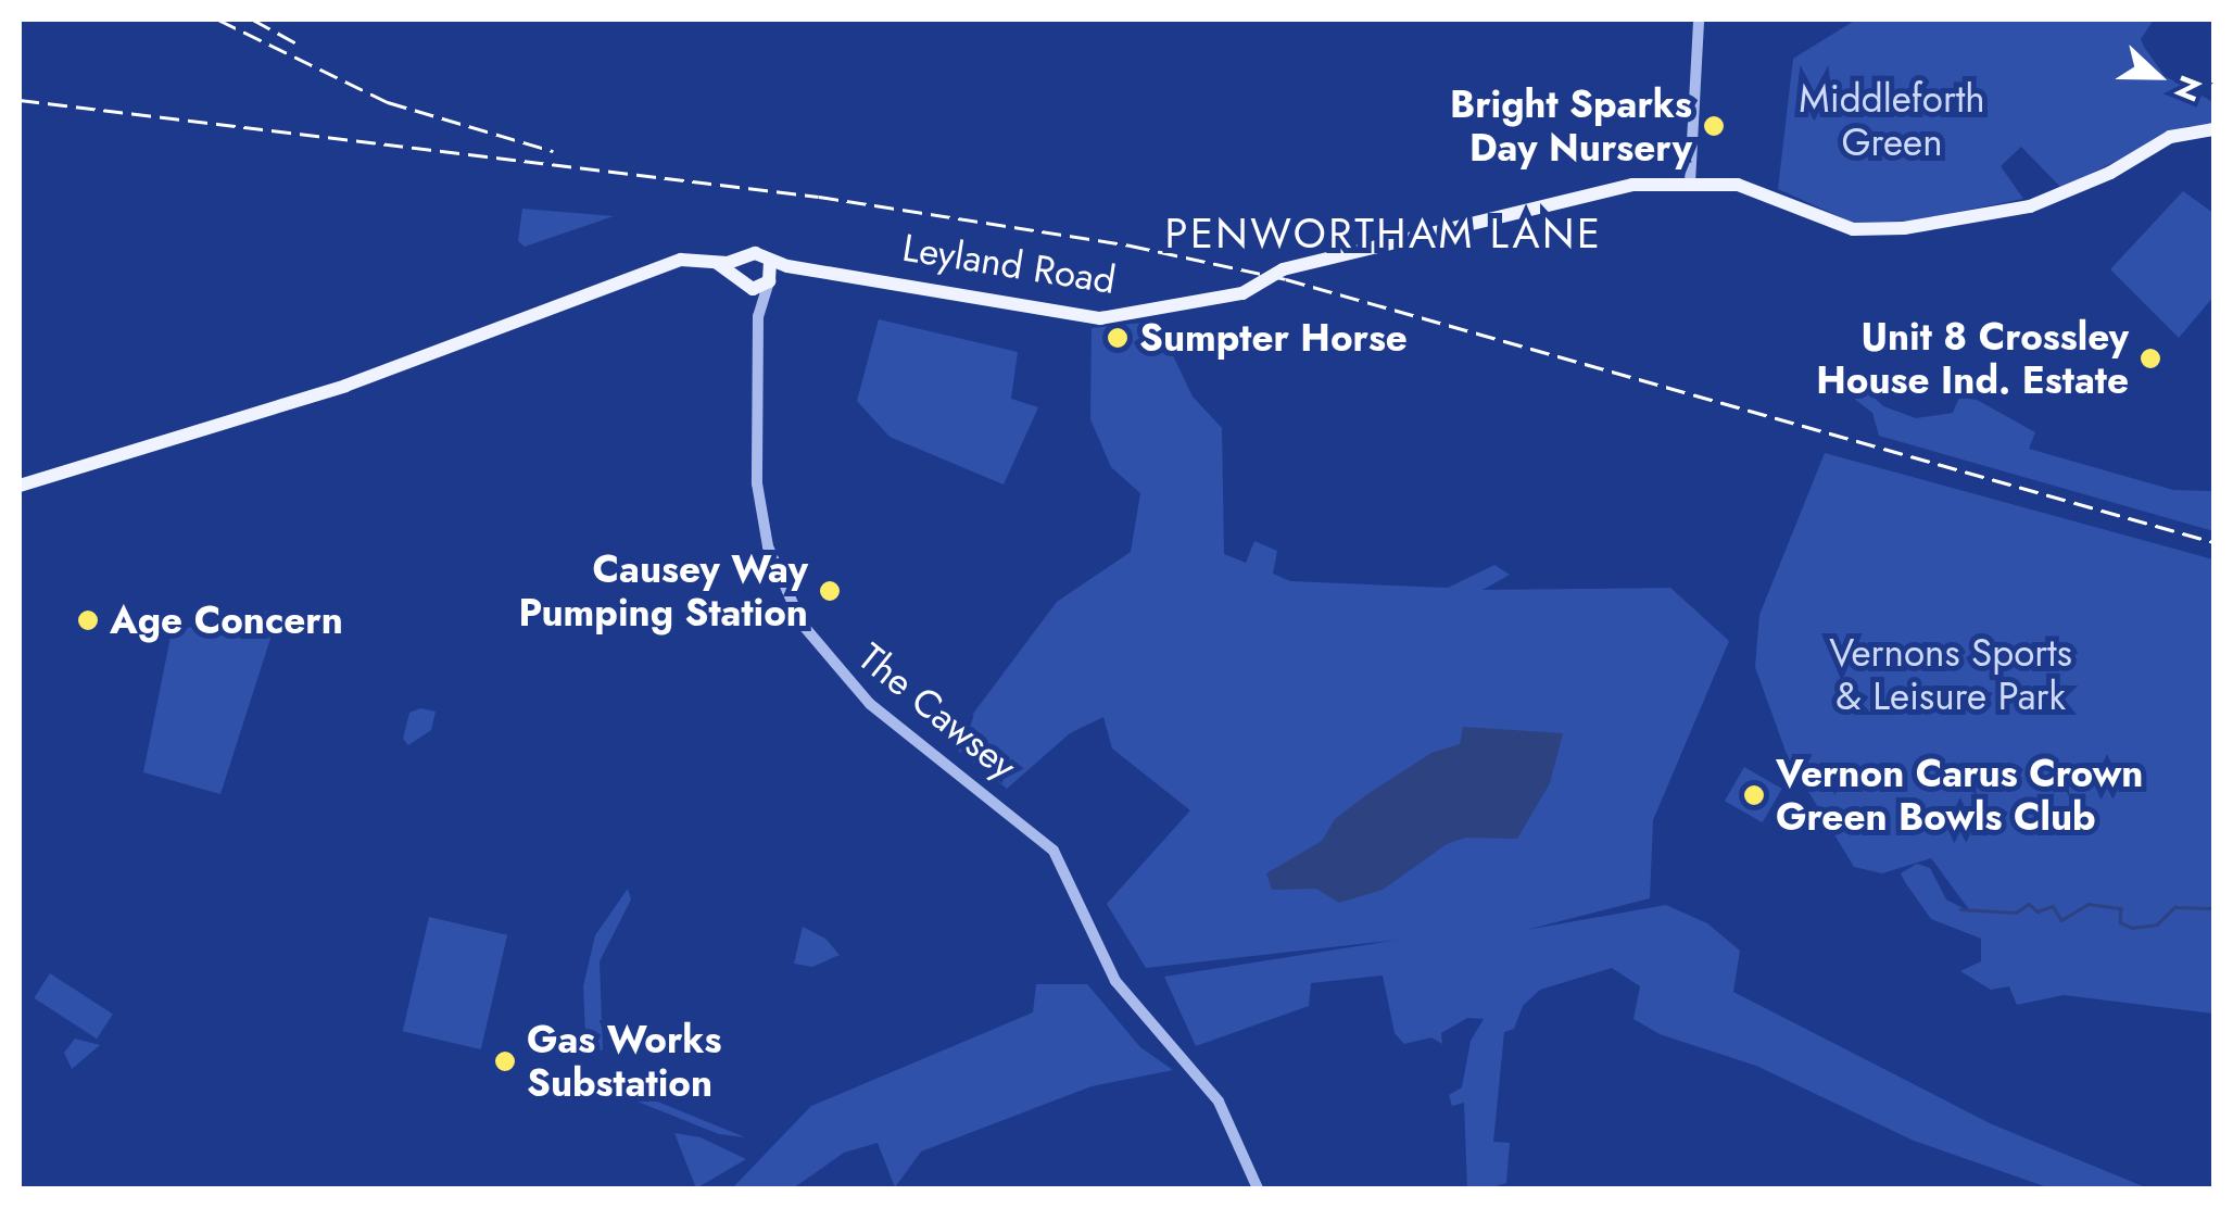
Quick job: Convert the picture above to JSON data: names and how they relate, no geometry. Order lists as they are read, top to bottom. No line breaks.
{"streets":{"main road":["Leyland Road"],"street":["The Cawsey"]},"crossings":[["Leyland Road","The Cawsey"]],"districts":["PENWORTHAM LANE"],"parks":["Middleforth Green","Vernons Sports & Leisure Park"],"places":["Bright Sparks Day Nursery","Sumpter Horse","Unit 8 Crossley House Ind. Estate","Causey Way Pumping Station","Age Concern","Vernon Carus Crown Green Bowls Club","Gas Works Substation"],"north":"right"}
